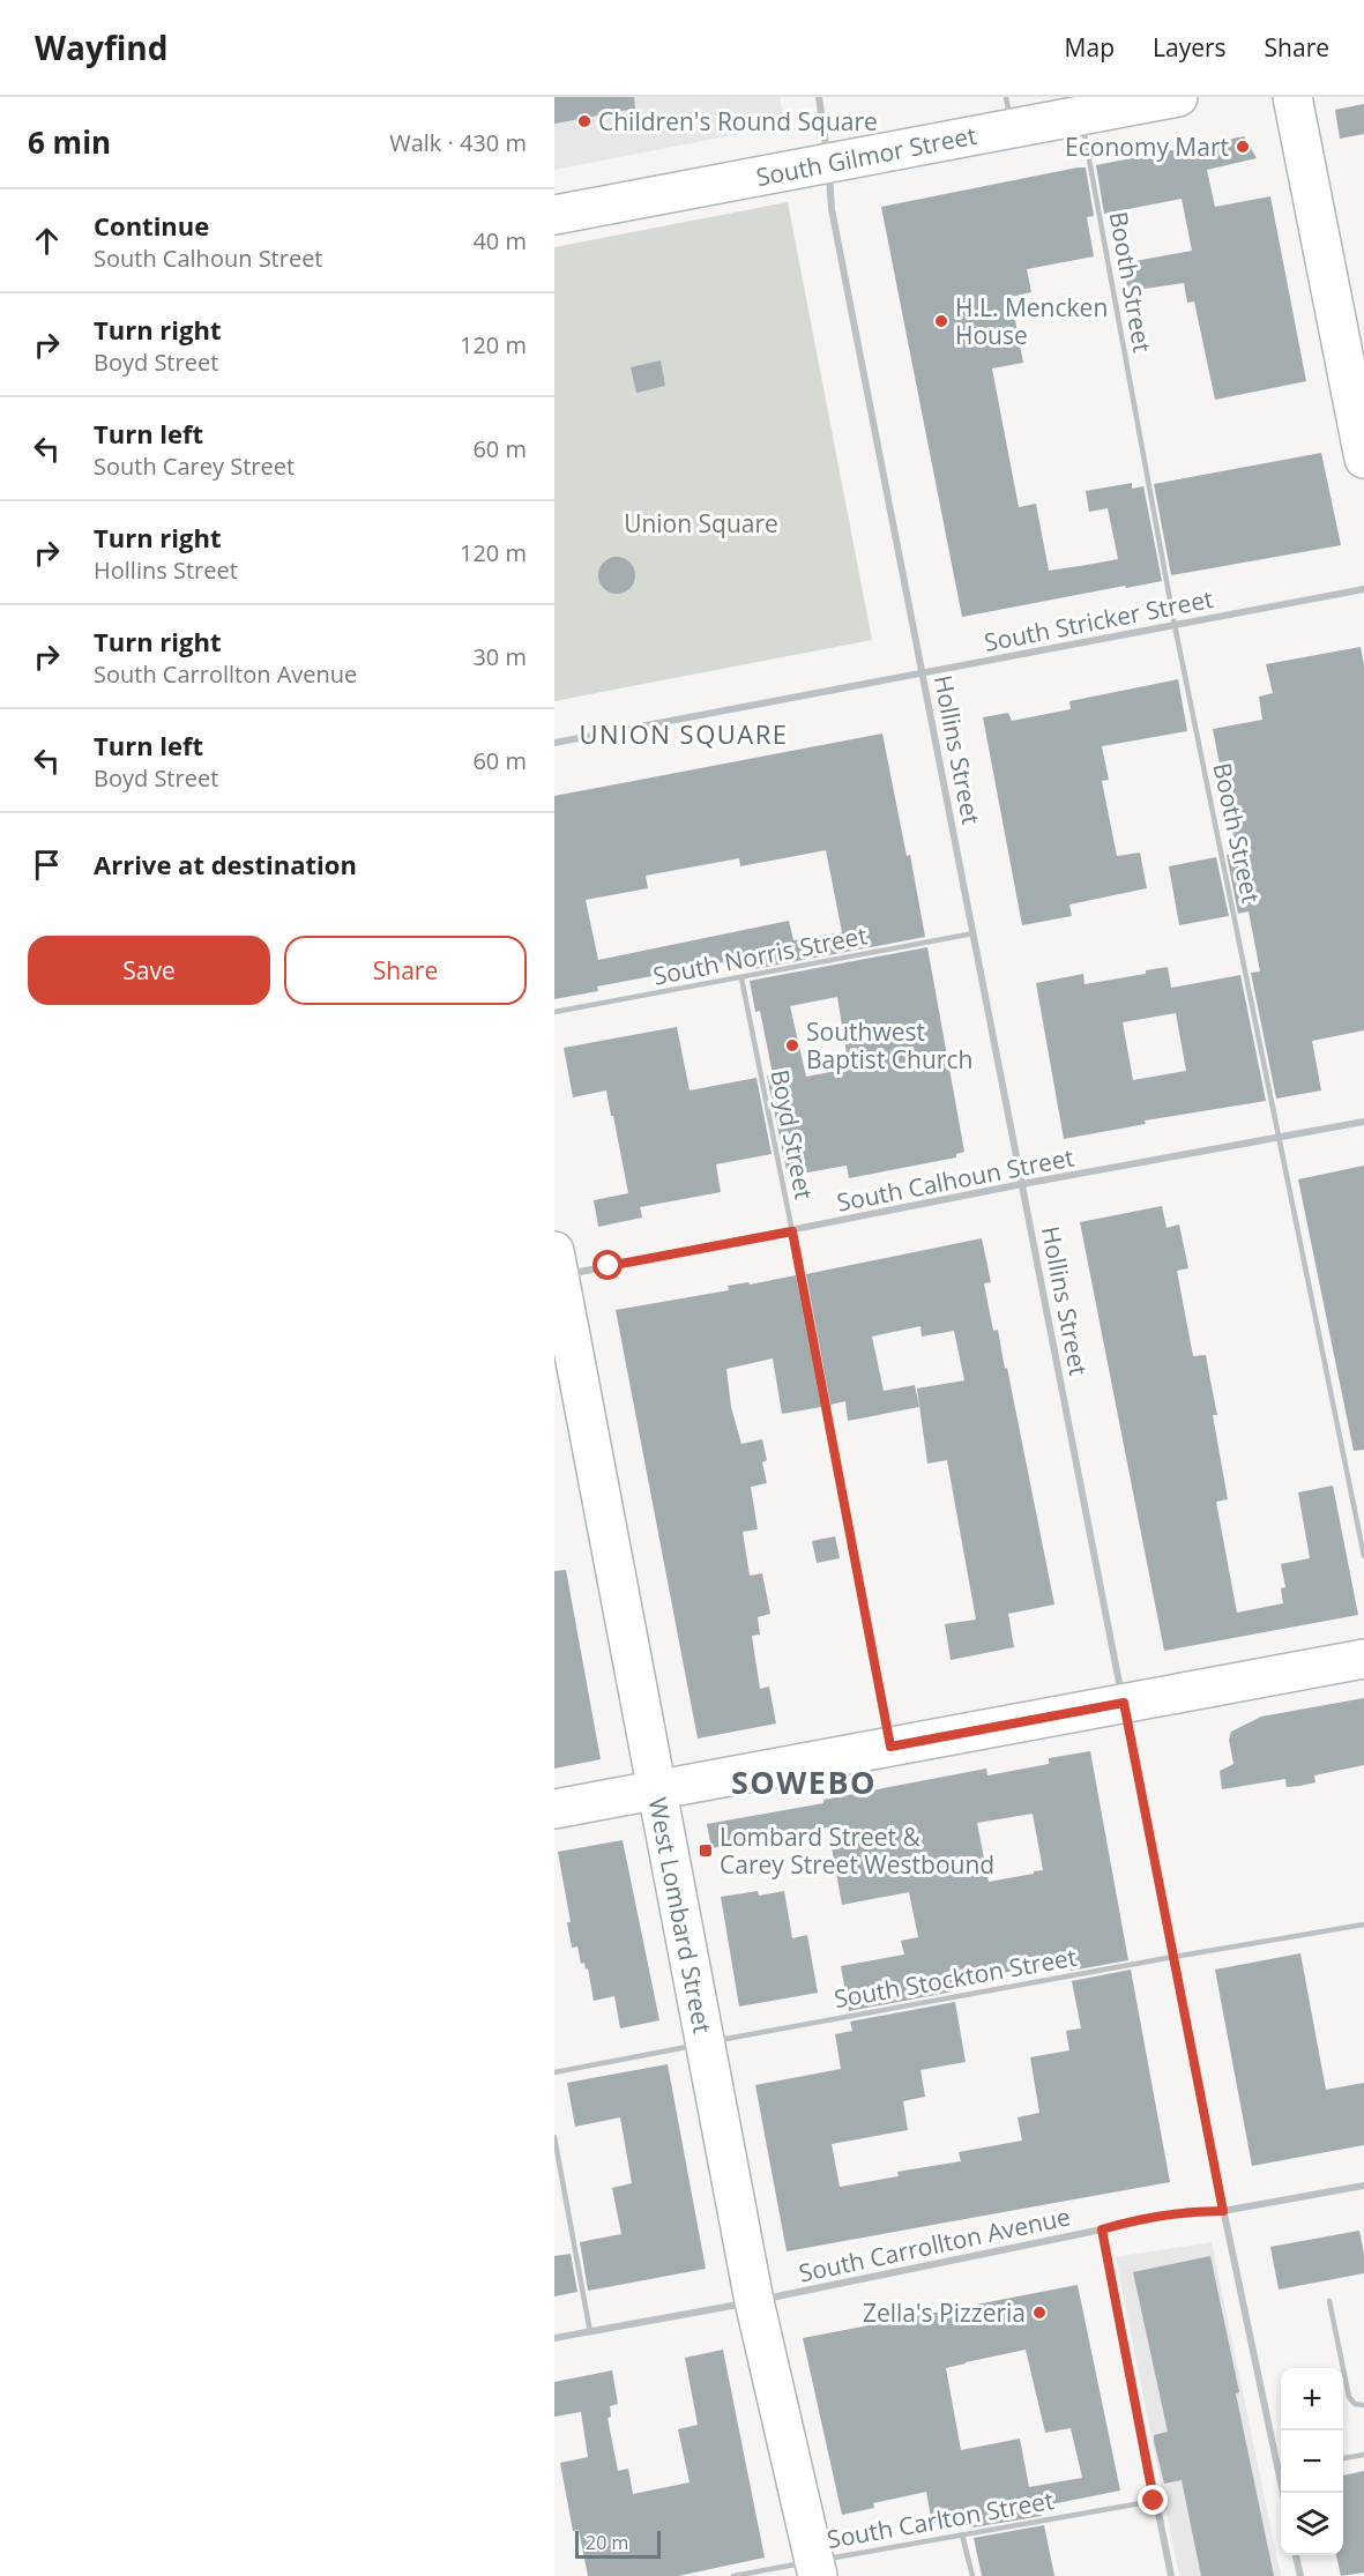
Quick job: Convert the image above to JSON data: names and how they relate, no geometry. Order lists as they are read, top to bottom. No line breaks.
{"streets":{"main road":["South Gilmor Street","West Lombard Street"],"street":["South Stricker Street","Hollins Street","South Calhoun Street","South Carrollton Avenue"],"lane":["Booth Street","South Norris Street","Boyd Street","South Stockton Street","South Carlton Street"]},"crossings":[["South Gilmor Street","Booth Street"],["South Gilmor Street","Hollins Street"],["Booth Street","South Stricker Street"],["Booth Street","South Calhoun Street"],["South Stricker Street","Hollins Street"],["Hollins Street","South Norris Street"],["Hollins Street","South Calhoun Street"],["Hollins Street","South Stockton Street"],["Hollins Street","South Carrollton Avenue"],["South Norris Street","Boyd Street"],["Boyd Street","South Calhoun Street"],["South Calhoun Street","West Lombard Street"],["West Lombard Street","South Stockton Street"],["West Lombard Street","South Carrollton Avenue"],["West Lombard Street","South Carlton Street"]],"districts":["UNION SQUARE","SOWEBO"],"parks":["Union Square"],"places":{"other":["Children's Round Square","Economy Mart","H.L. Mencken House","Southwest Baptist Church","Zella's Pizzeria"],"transit":["Lombard Street & Carey Street Westbound"]},"scale_bar":"20 m","page":{"header":"Wayfind","nav":["Map","Layers","Share"],"heading":["6 min","Walk · 430 m"],"list":[["Continue","South Calhoun Street","40 m"],["Turn right","Boyd Street","120 m"],["Turn left","South Carey Street","60 m"],["Turn right","Hollins Street","120 m"],["Turn right","South Carrollton Avenue","30 m"],["Turn left","Boyd Street","60 m"],"Arrive at destination"],"buttons":["Save","Share"],"map_buttons":["+","−"],"scale":"20 m"}}
